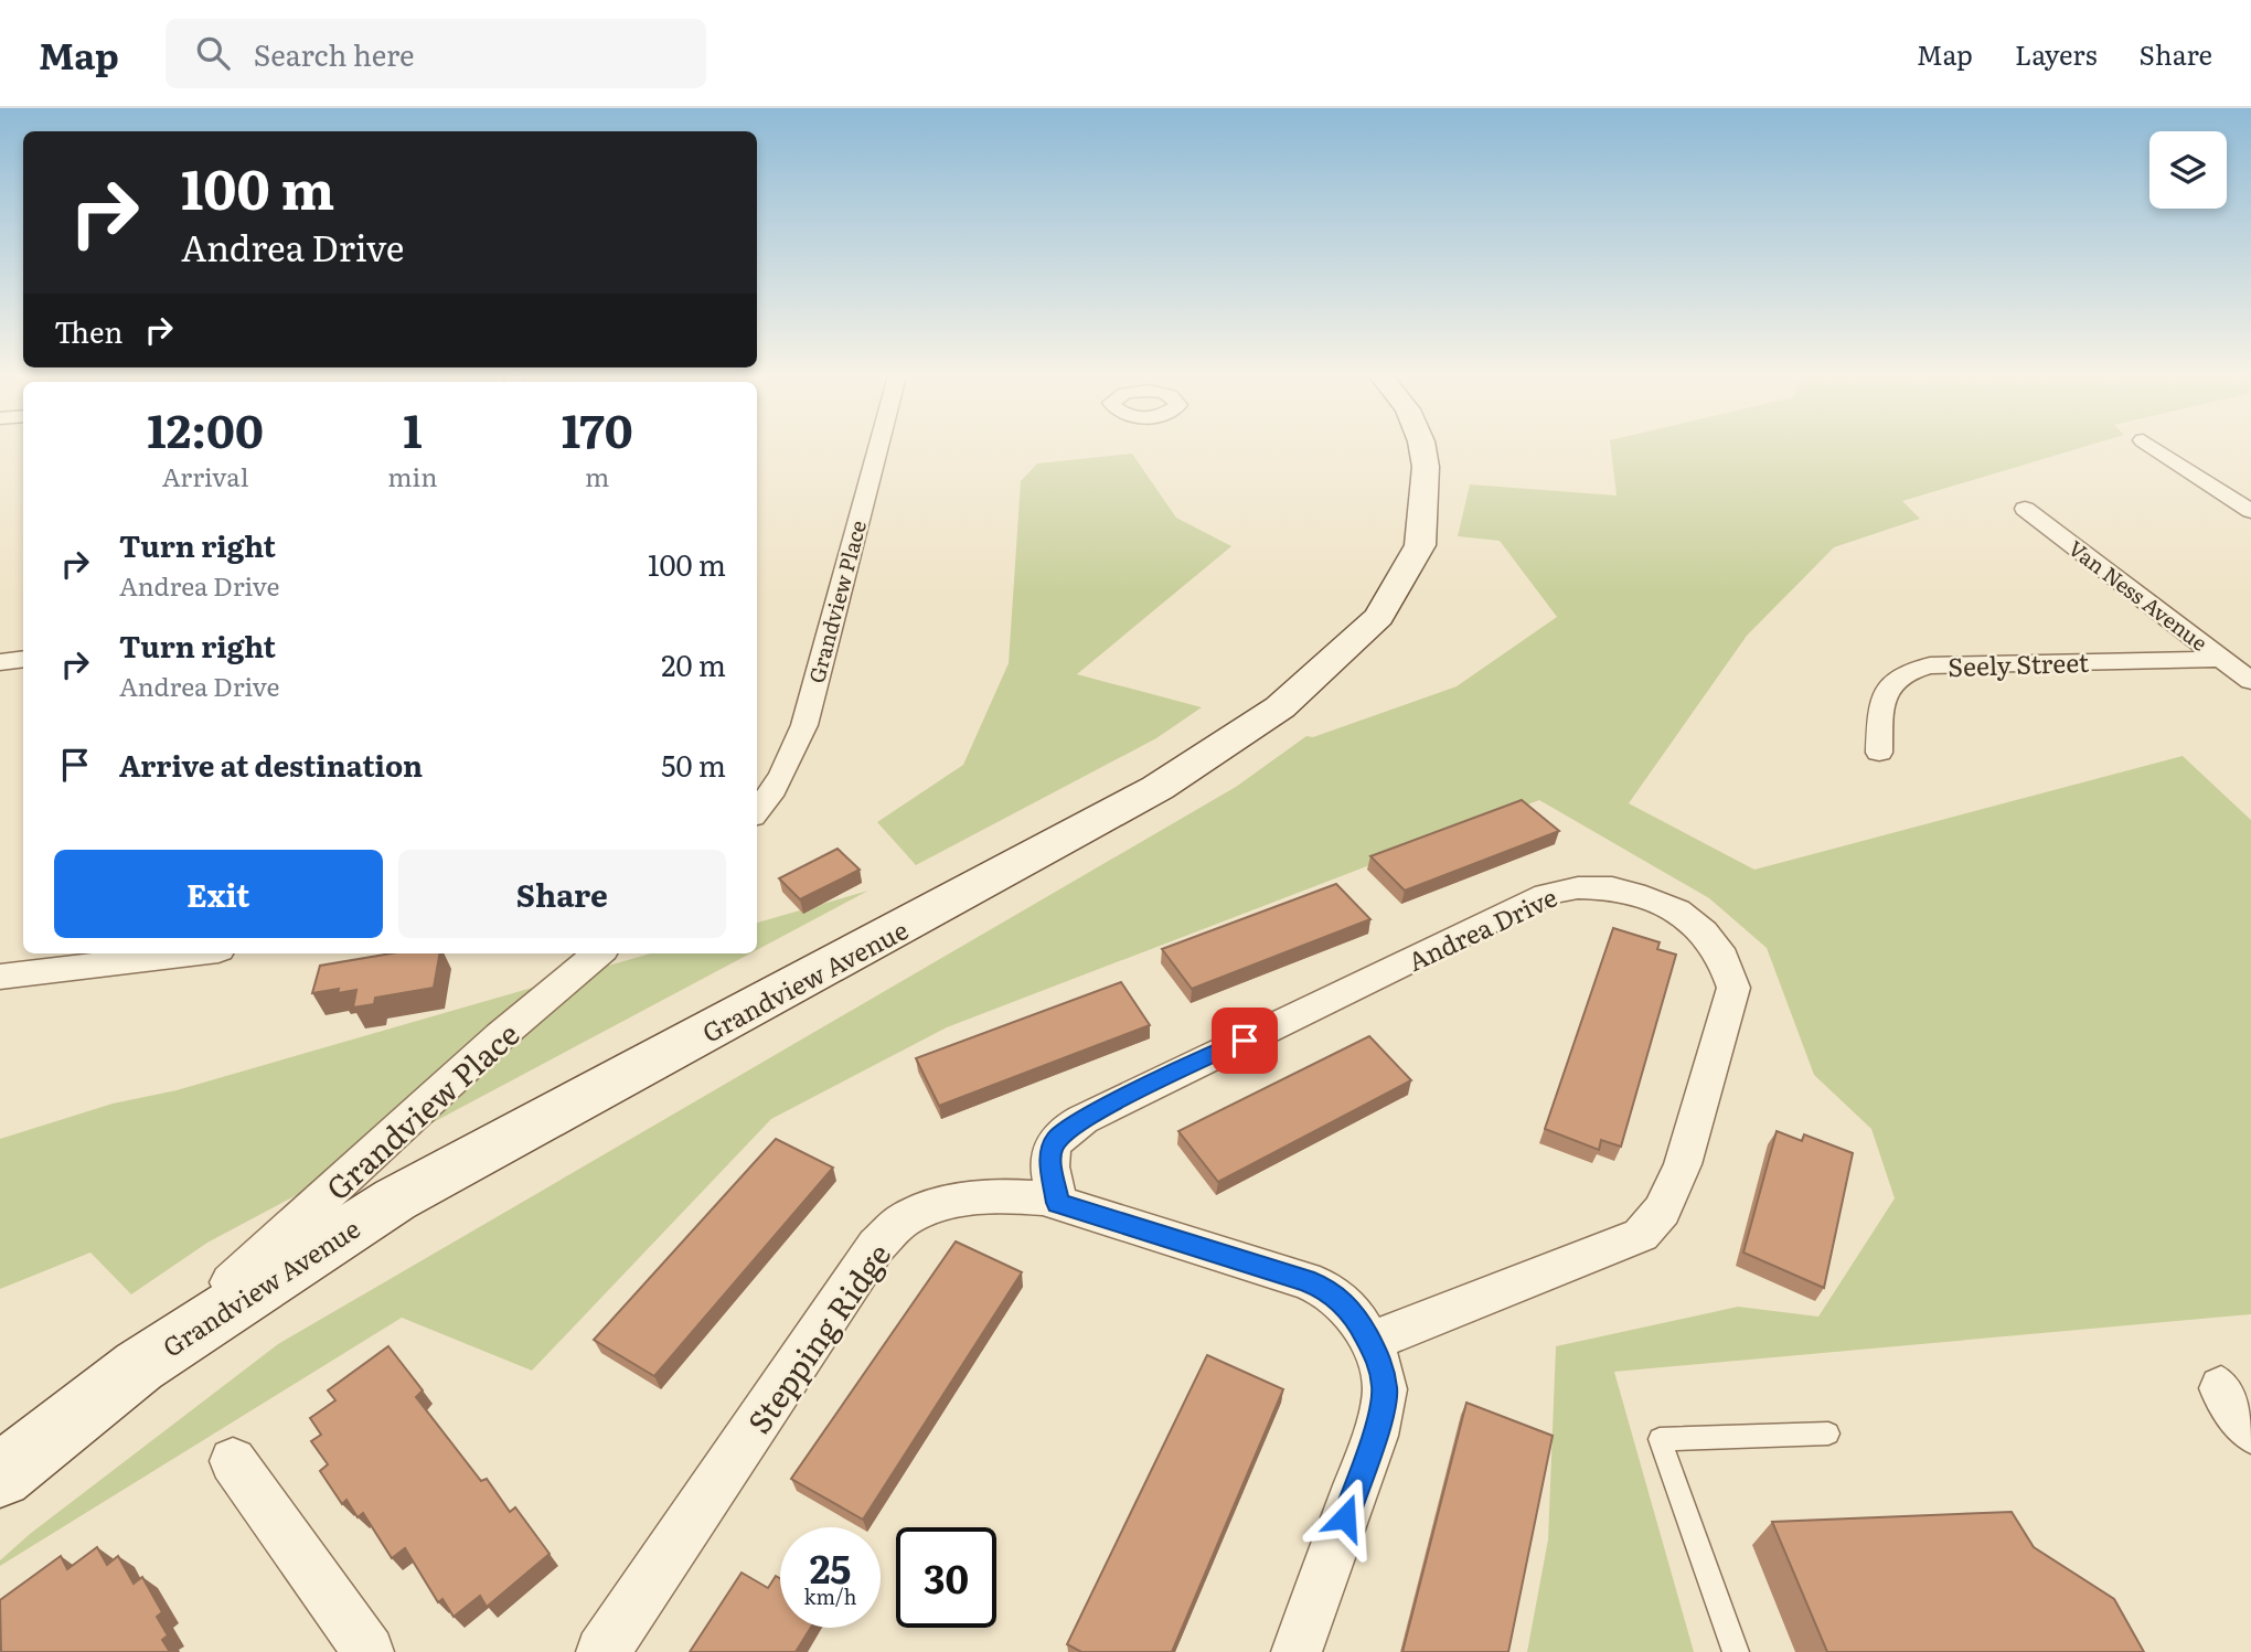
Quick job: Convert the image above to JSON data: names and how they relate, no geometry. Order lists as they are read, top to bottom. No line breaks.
{"streets":{"main road":["Grandview Avenue"],"street":["Van Ness Avenue","Grandview Place","Seely Street","Andrea Drive","Stepping Ridge"]},"crossings":[["Van Ness Avenue","Seely Street"],["Grandview Place","Grandview Avenue"],["Andrea Drive","Stepping Ridge"]],"page":{"header":"Map","search":"Search here","nav":["Map","Layers","Share"],"turn":["100 m","Andrea Drive"],"then":"Then","eta":["12:00","Arrival","1","min","170","m"],"list":[{"name":"Turn right","note":"Andrea Drive","value":"100 m"},{"name":"Turn right","note":"Andrea Drive","value":"20 m"},{"name":"Arrive at destination","value":"50 m"}],"buttons":["Exit","Share"],"speed":"25 km/h","limit":"30"}}
